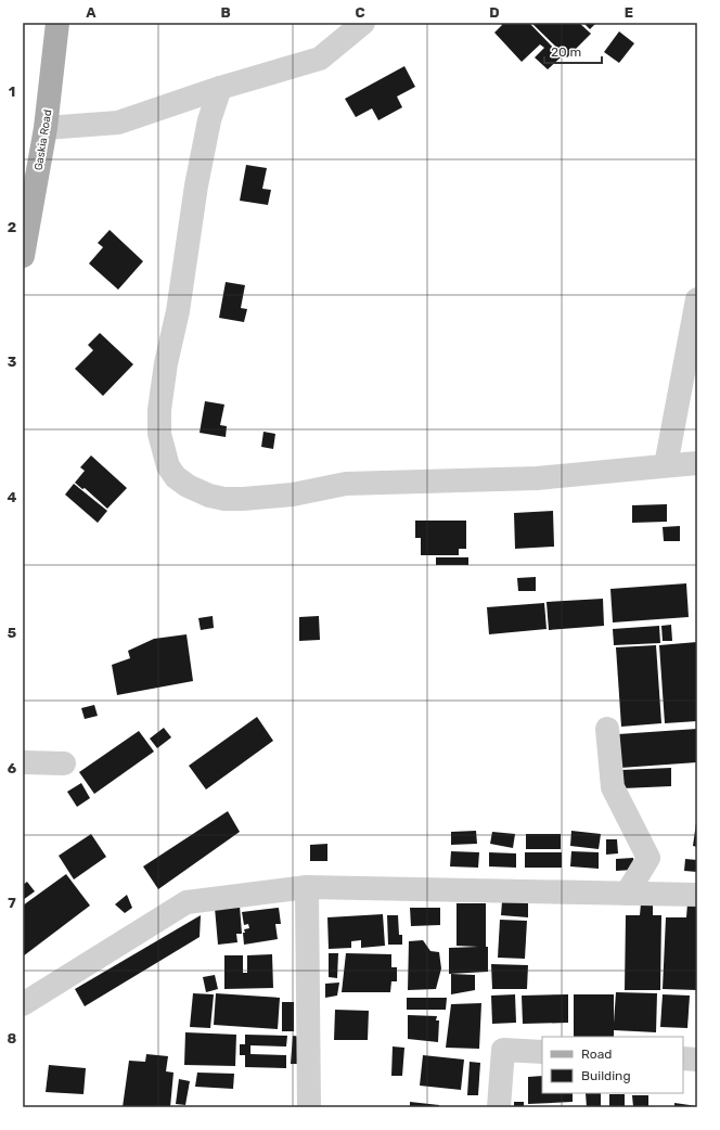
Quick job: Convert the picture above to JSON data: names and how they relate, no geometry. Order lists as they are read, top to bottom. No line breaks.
{"streets":{"main road":["Gaskia Road"]},"legend":["Road","Building"],"scale_bar":"20 m","grid":{"columns":["A","B","C","D","E"],"rows":["1","2","3","4","5","6","7","8"]}}
